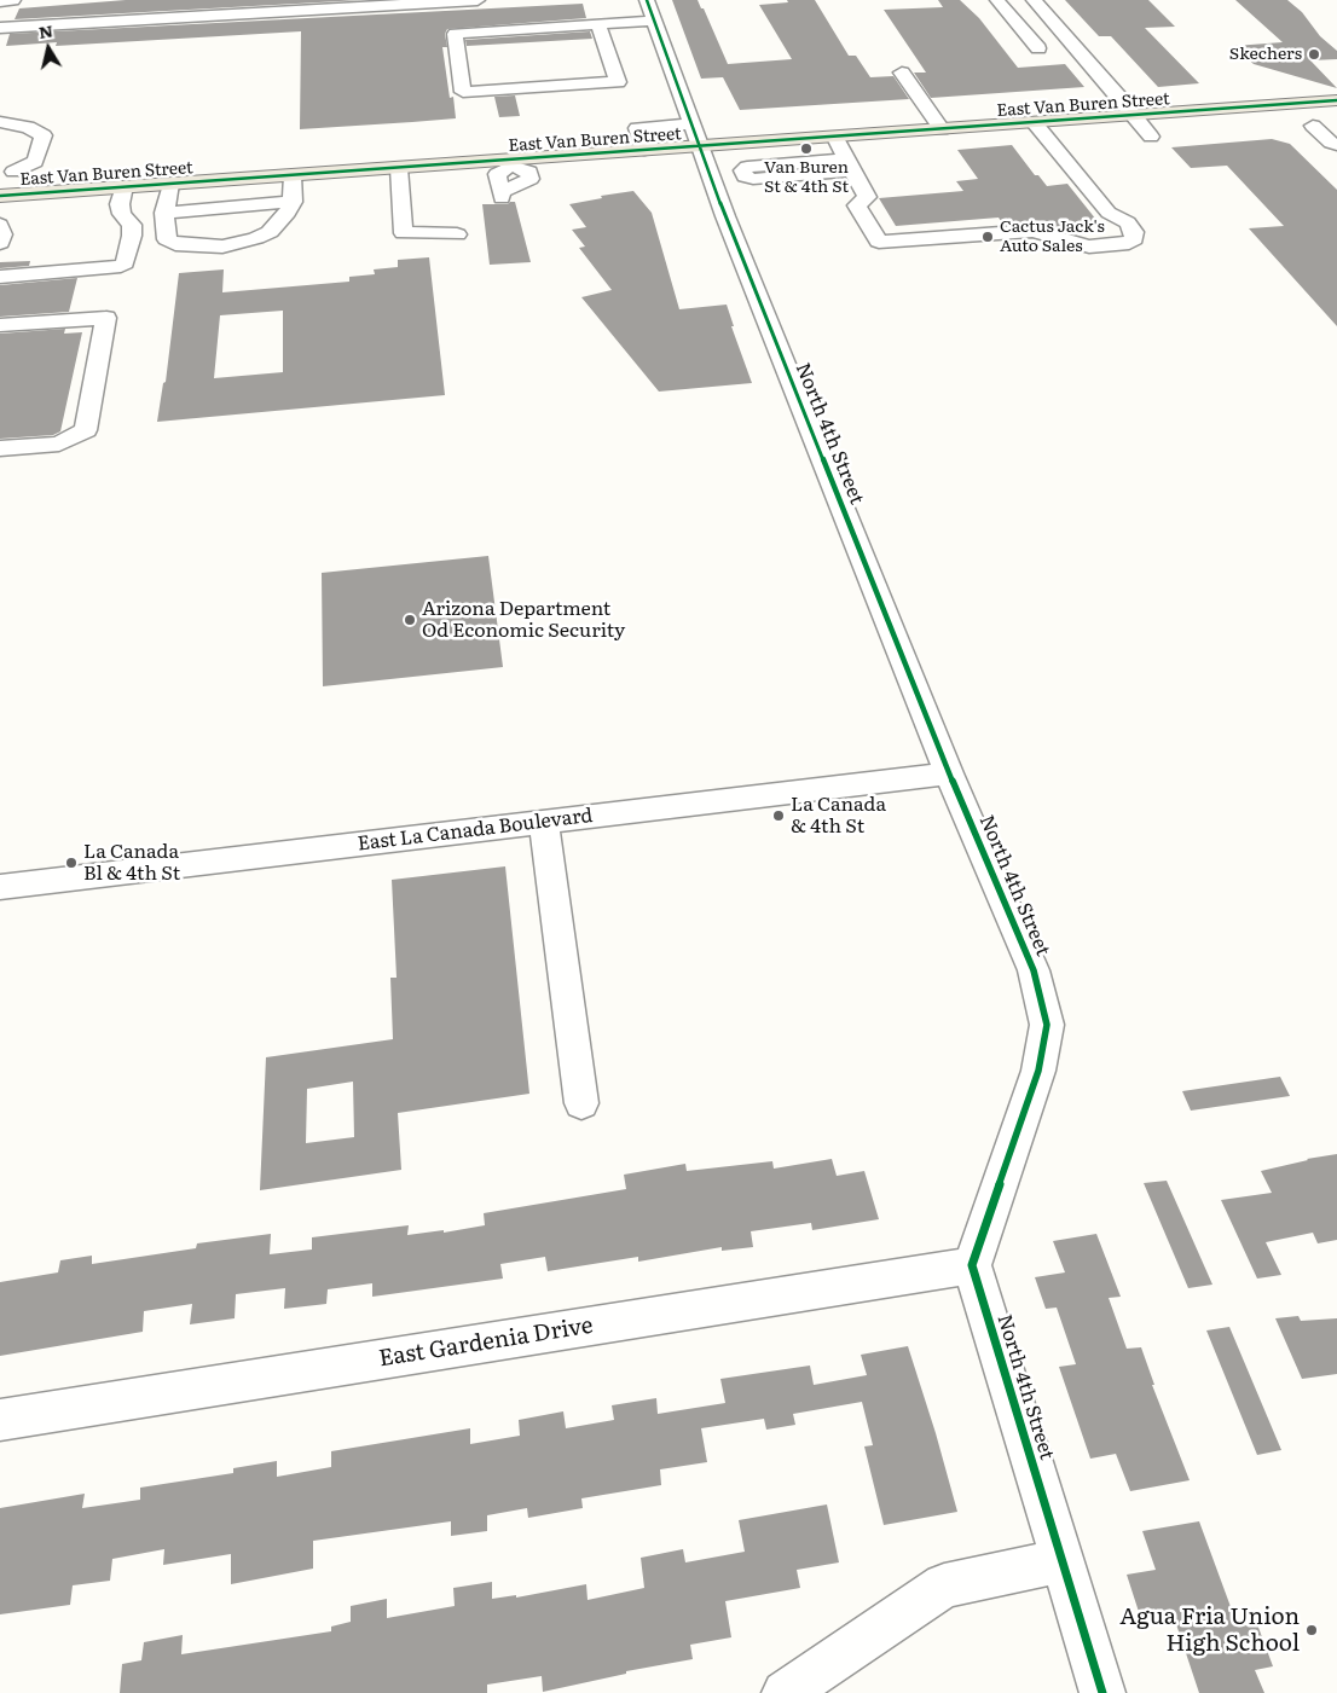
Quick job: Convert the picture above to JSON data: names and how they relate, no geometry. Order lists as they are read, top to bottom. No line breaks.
{"streets":{"main road":["East Van Buren Street"],"street":["North 4th Street","East La Canada Boulevard","East Gardenia Drive"]},"crossings":[["East Van Buren Street","North 4th Street"],["North 4th Street","East La Canada Boulevard"],["North 4th Street","East Gardenia Drive"]],"places":["Skechers","Van Buren St & 4th St","Cactus Jack's Auto Sales","Arizona Department Od Economic Security","La Canada & 4th St","La Canada Bl & 4th St","Agua Fria Union High School"],"north":"top"}
